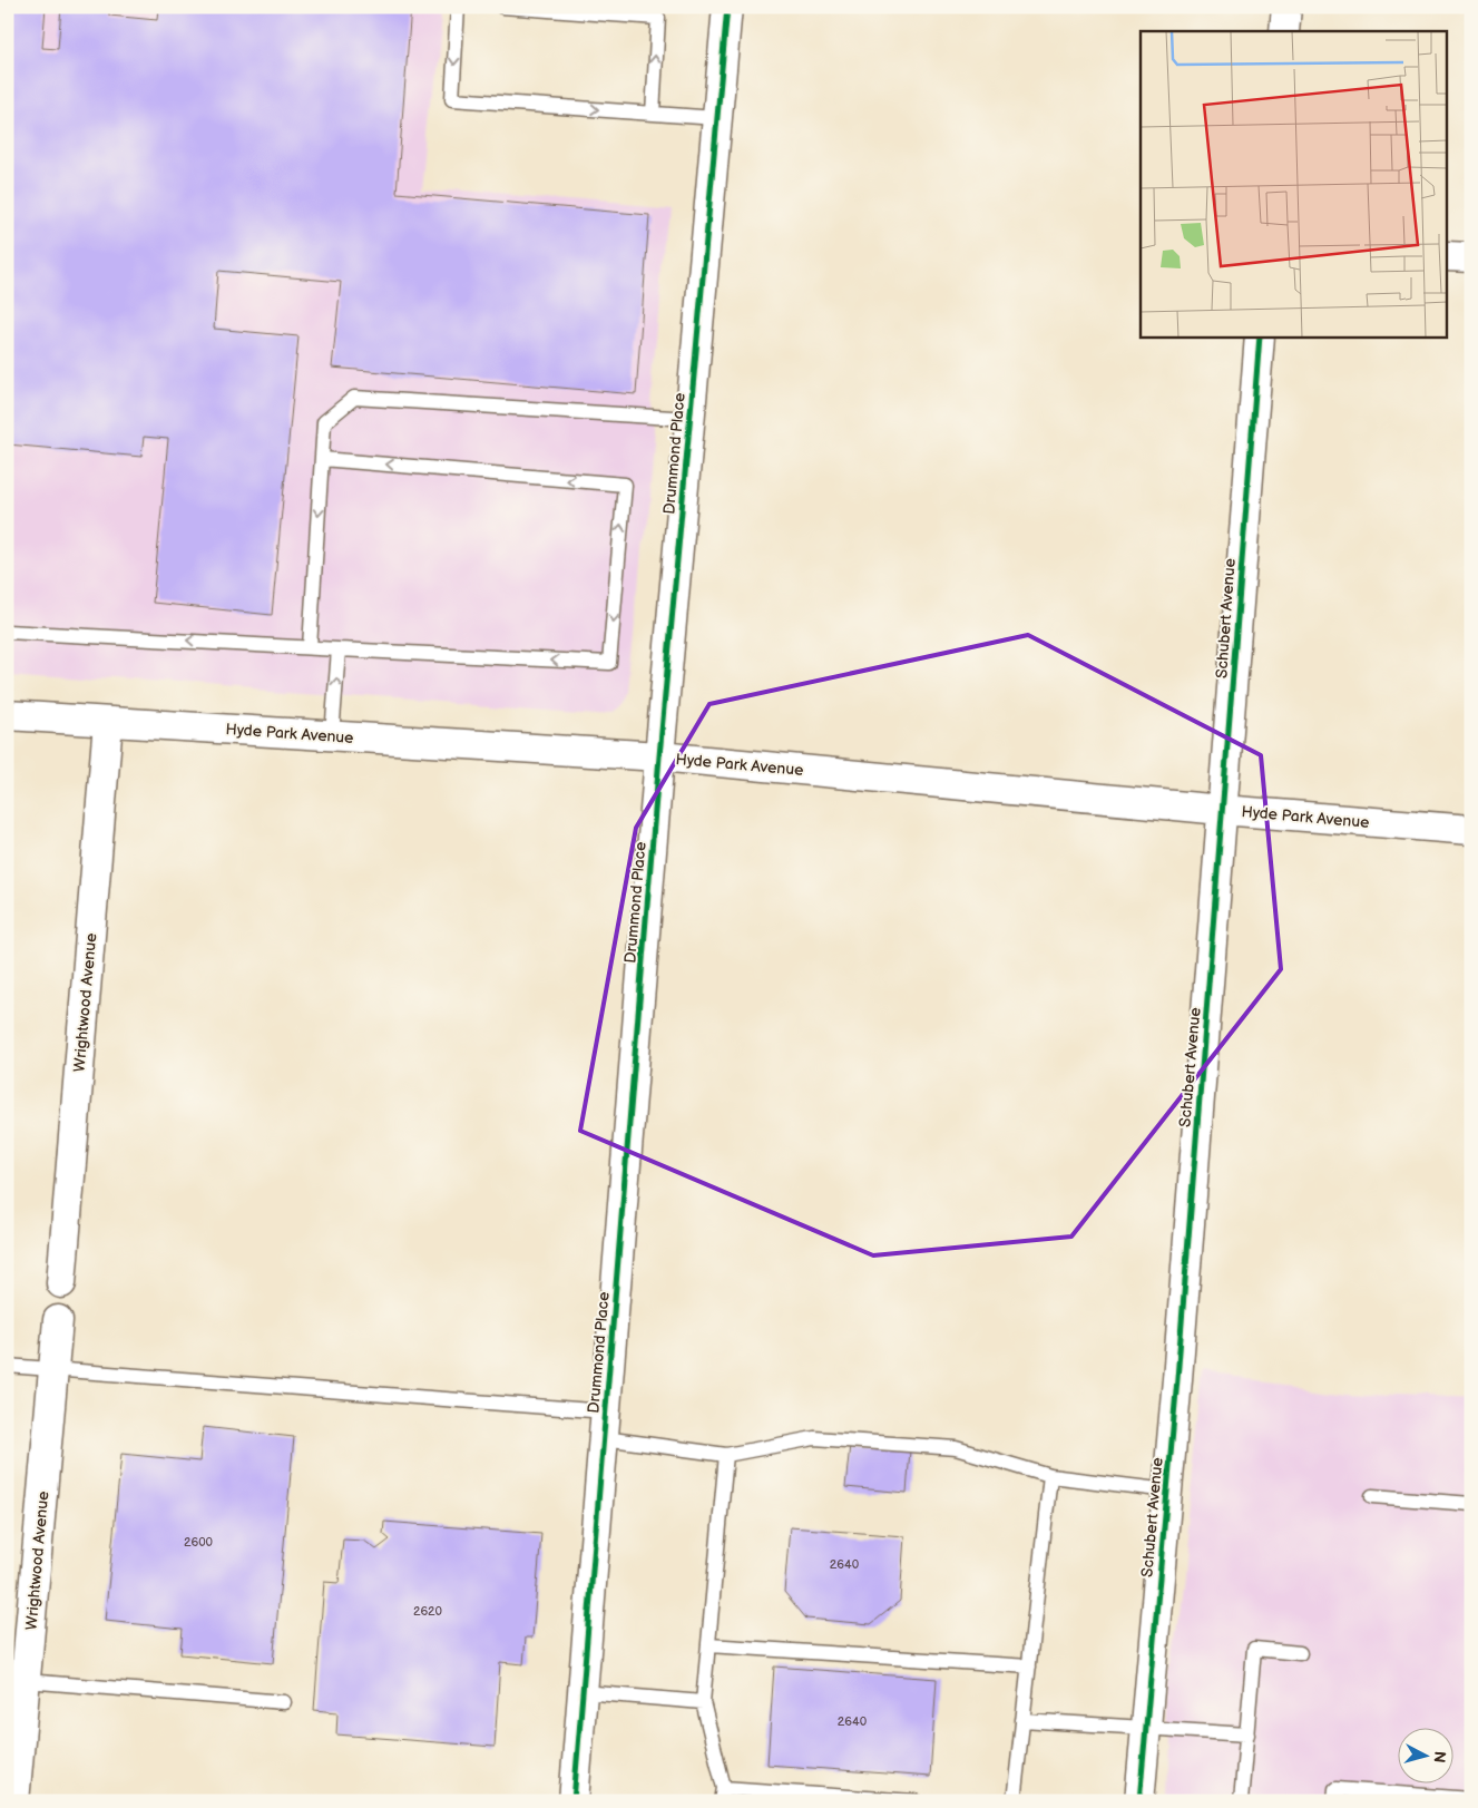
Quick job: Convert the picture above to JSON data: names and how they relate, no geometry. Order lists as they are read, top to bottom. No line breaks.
{"streets":{"street":["Drummond Place","Schubert Avenue","Hyde Park Avenue","Wrightwood Avenue"]},"crossings":[["Drummond Place","Hyde Park Avenue"],["Schubert Avenue","Hyde Park Avenue"],["Hyde Park Avenue","Wrightwood Avenue"]],"house_numbers":["2600","2640","2620","2640"],"north":"right"}
